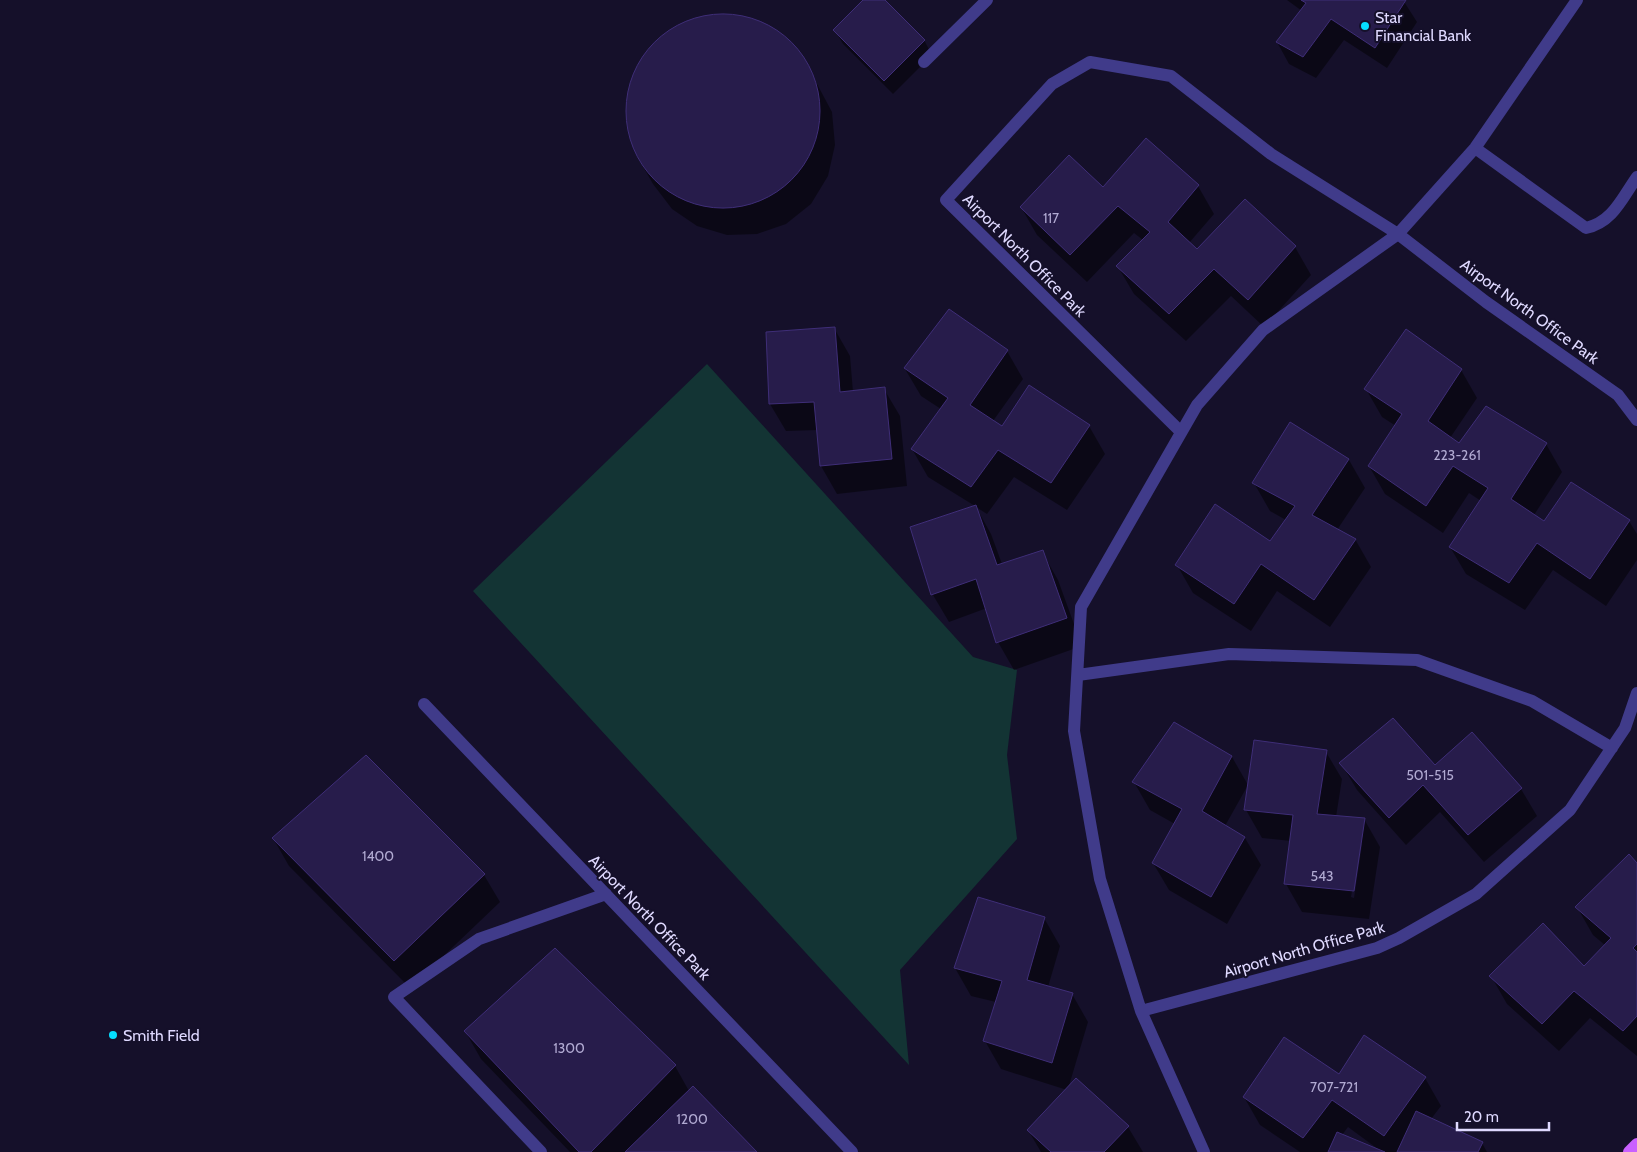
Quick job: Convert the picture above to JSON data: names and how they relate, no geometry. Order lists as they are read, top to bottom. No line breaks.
{"streets":{"street":["Airport North Office Park"]},"places":["Star Financial Bank","Smith Field"],"house_numbers":["117","223-261","501-515","1400","543","1300","707-721","1200"],"scale_bar":"20 m"}
